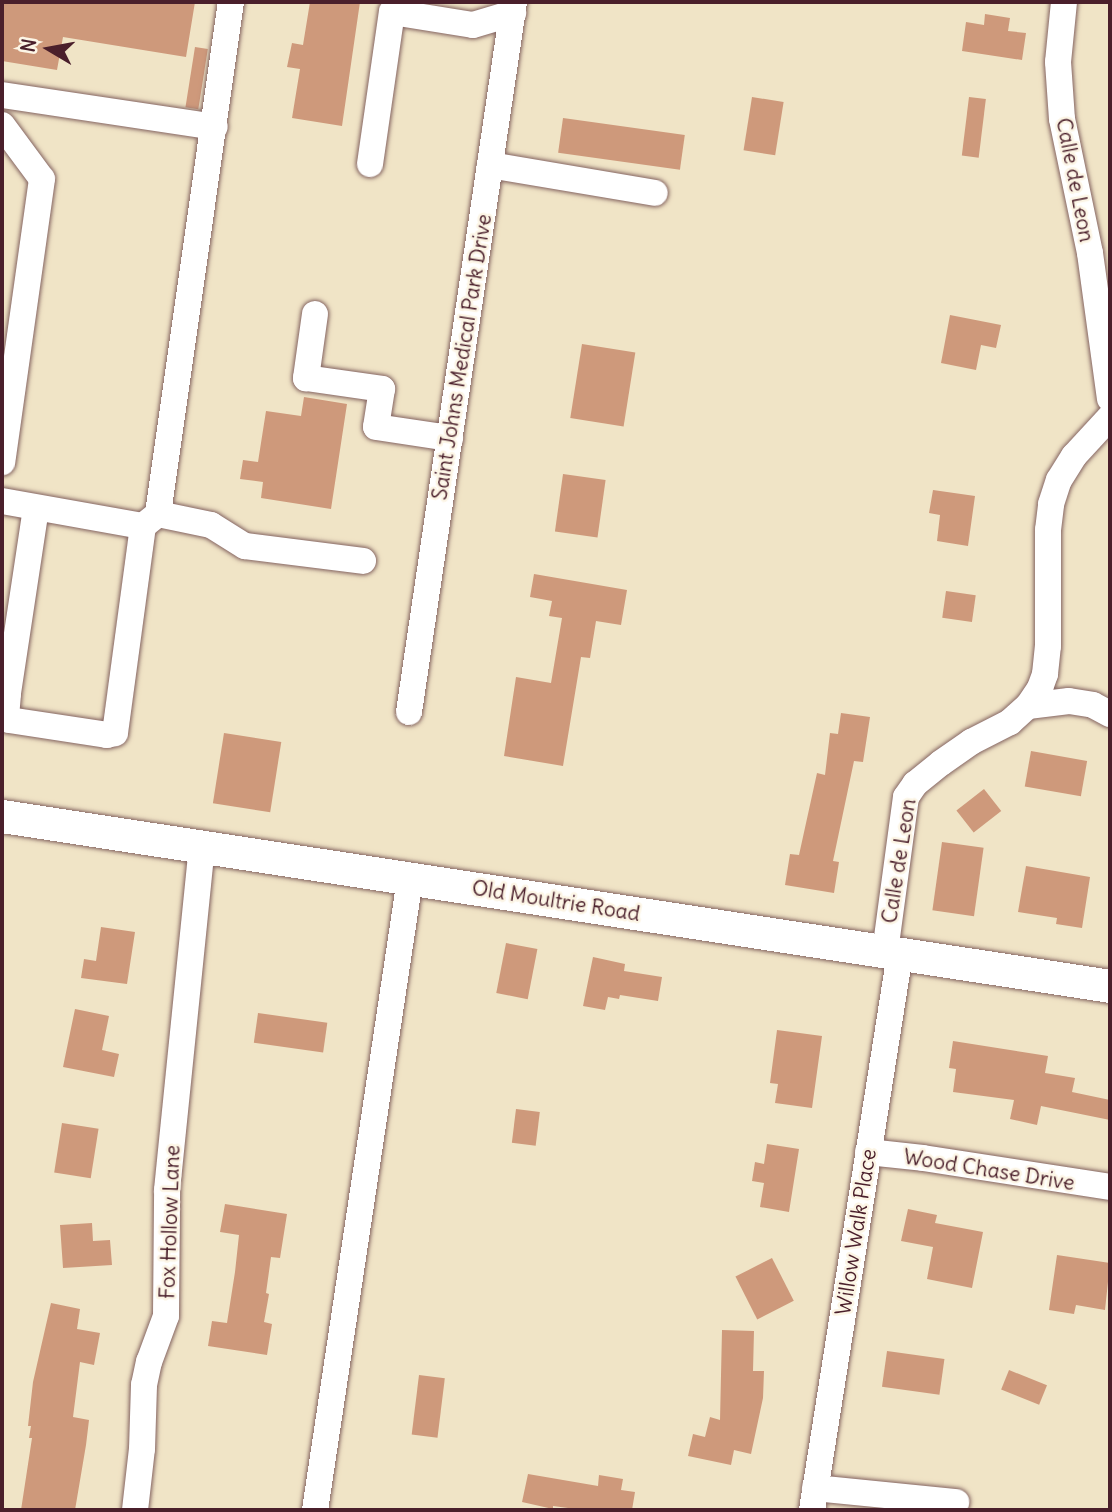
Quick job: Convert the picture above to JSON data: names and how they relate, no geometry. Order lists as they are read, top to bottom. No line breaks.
{"streets":{"main road":["Old Moultrie Road"],"street":["Calle de Leon","Saint Johns Medical Park Drive","Wood Chase Drive","Fox Hollow Lane","Willow Walk Place"]},"crossings":[["Calle de Leon","Old Moultrie Road"],["Calle de Leon","Willow Walk Place"],["Old Moultrie Road","Fox Hollow Lane"],["Old Moultrie Road","Willow Walk Place"],["Wood Chase Drive","Willow Walk Place"]],"north":"left"}
